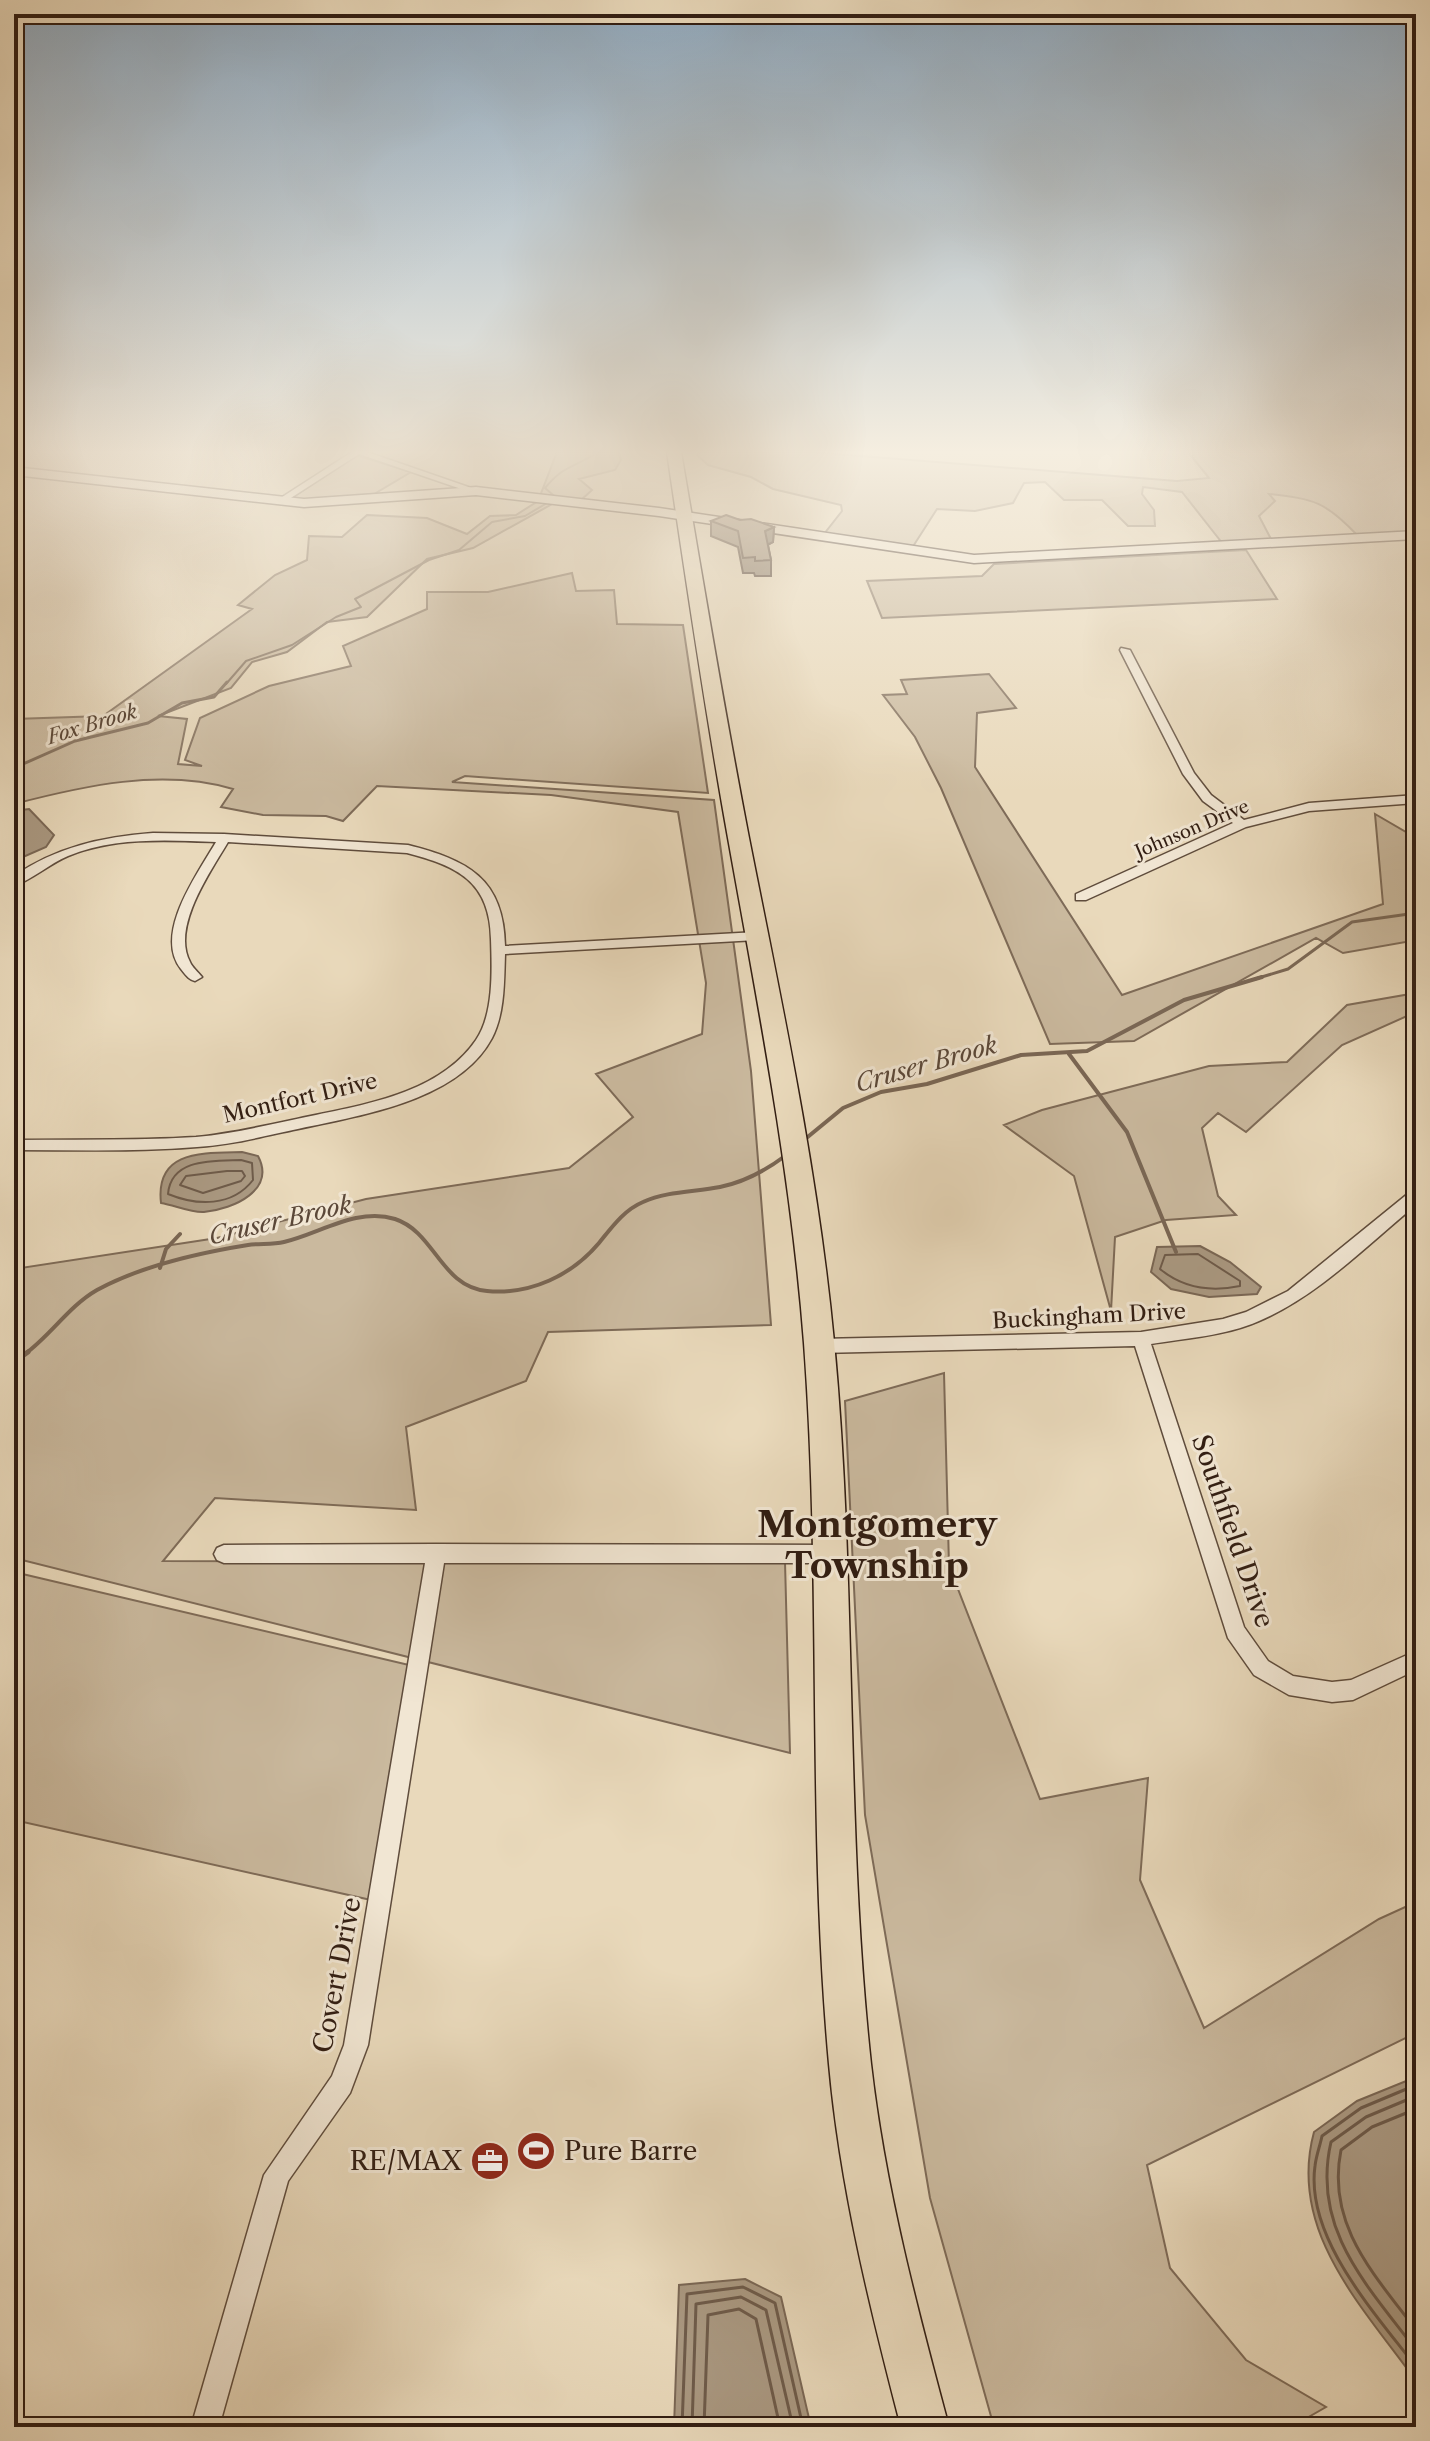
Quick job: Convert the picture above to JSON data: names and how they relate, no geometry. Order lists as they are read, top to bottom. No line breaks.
{"streets":{"street":["Johnson Drive","Montfort Drive","Buckingham Drive","Southfield Drive","Covert Drive"]},"crossings":[["Buckingham Drive","Southfield Drive"]],"districts":["Montgomery Township"],"water":["Fox Brook","Cruser Brook"],"places":{"sports":["Pure Barre"],"office":["RE/MAX"]}}
